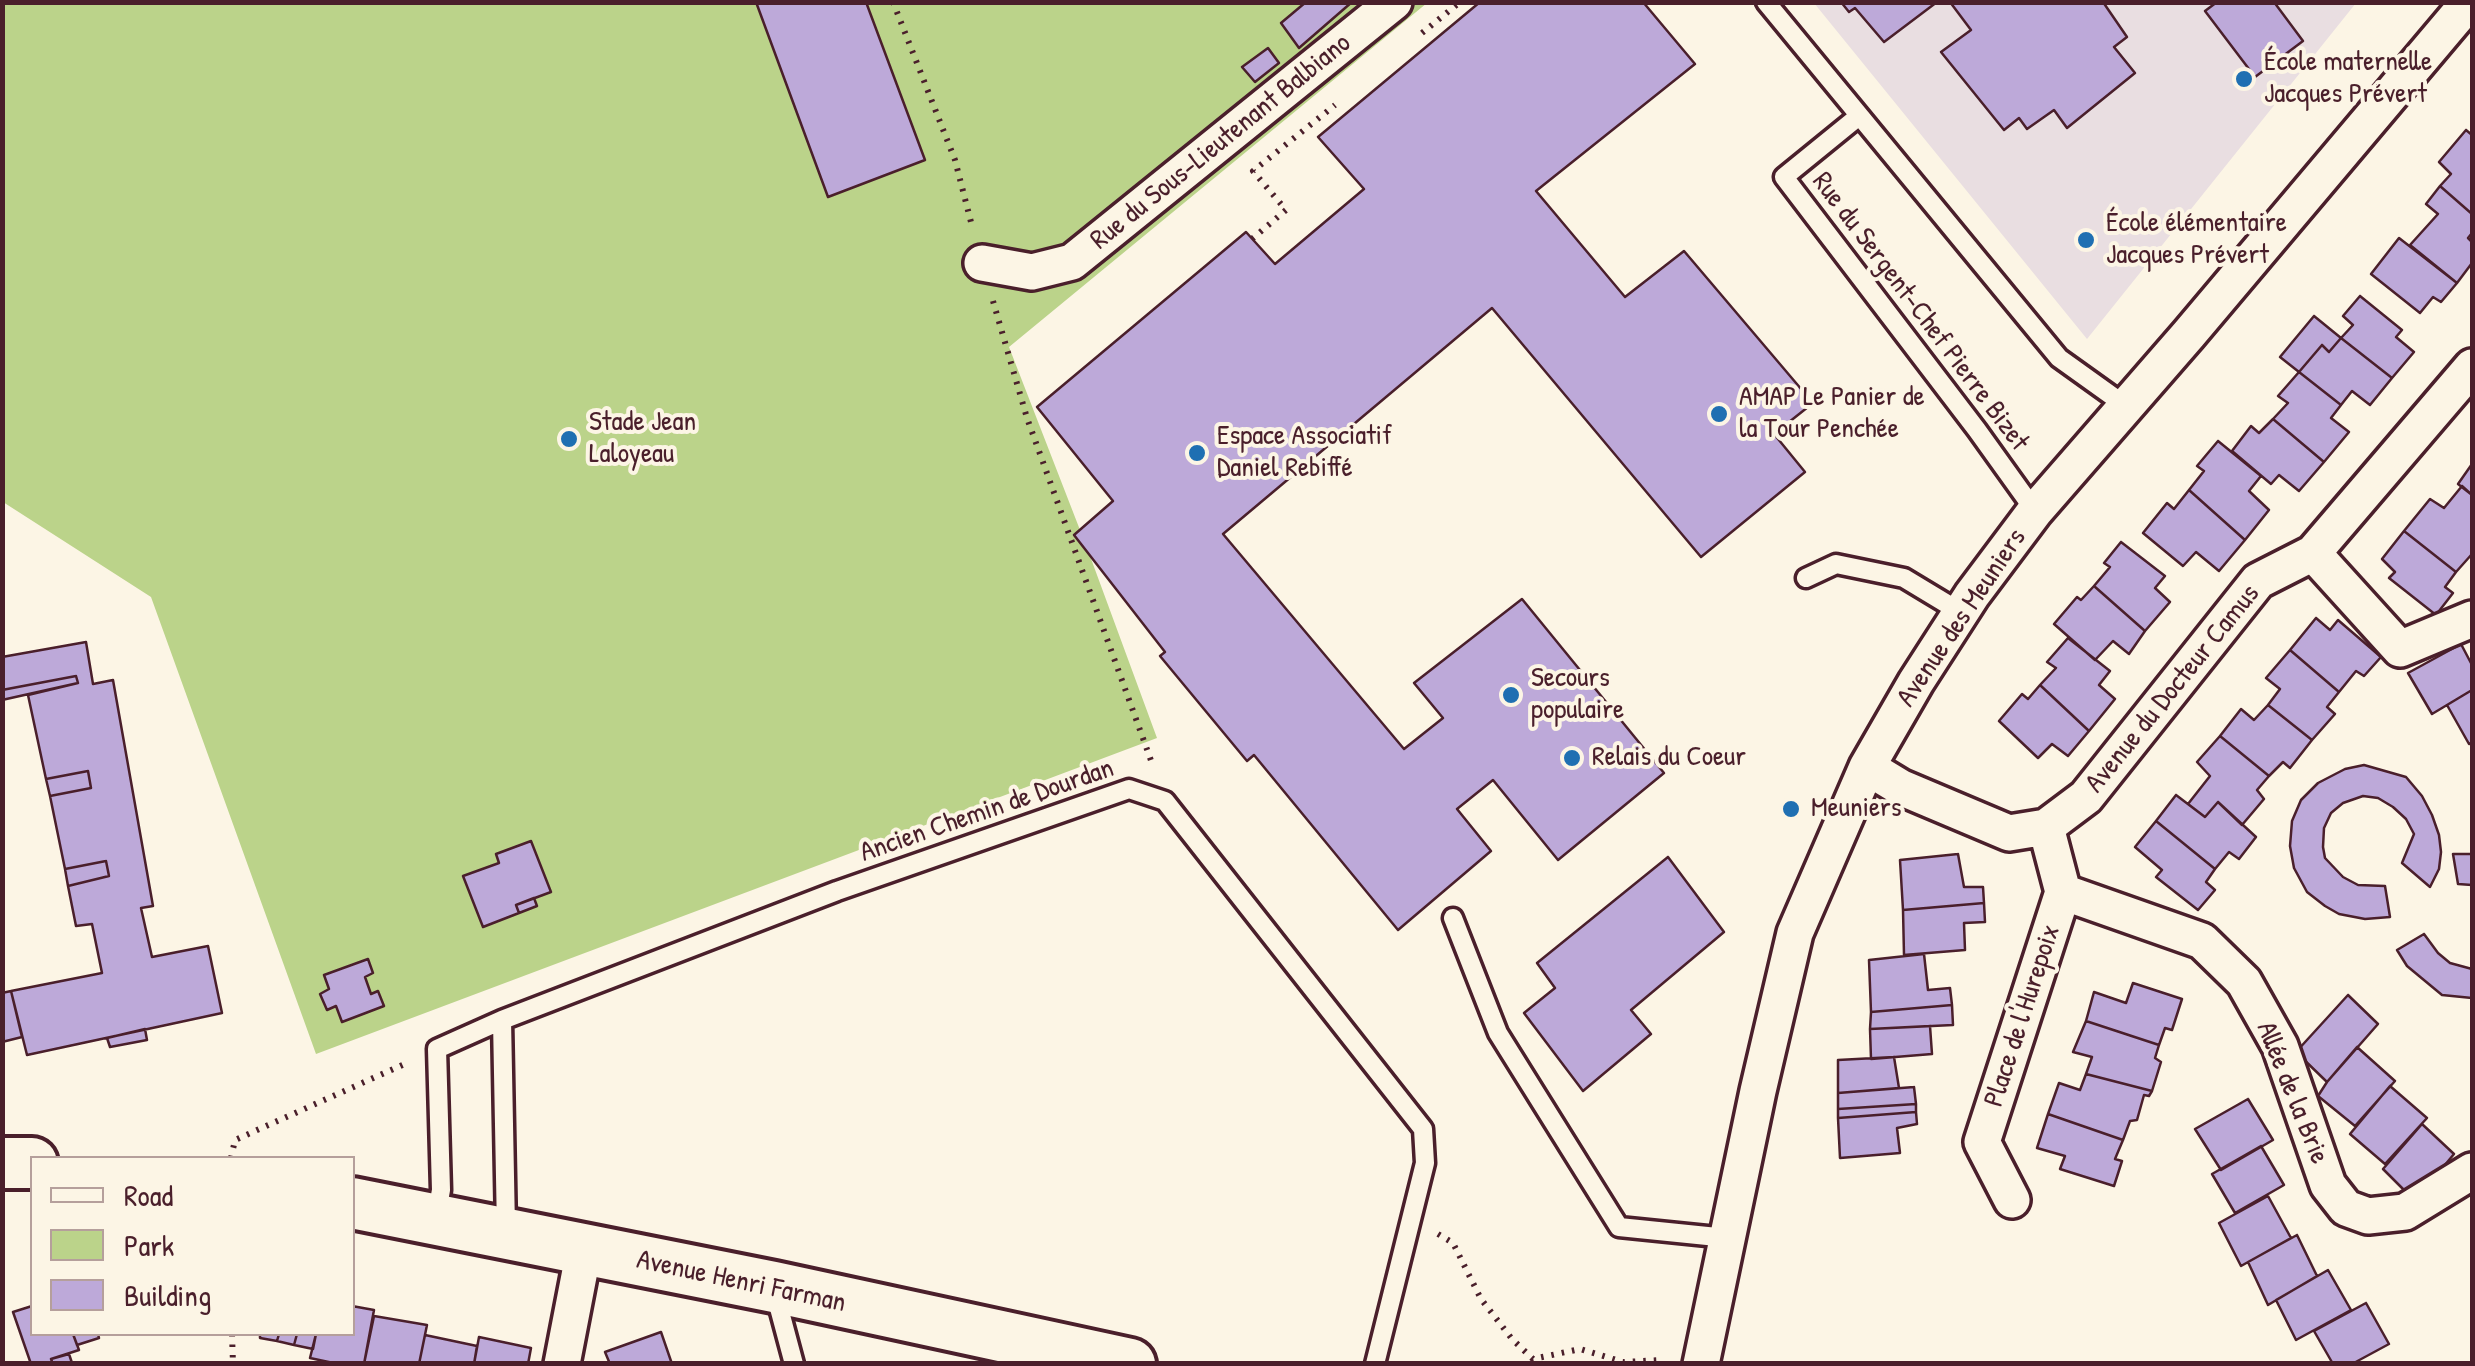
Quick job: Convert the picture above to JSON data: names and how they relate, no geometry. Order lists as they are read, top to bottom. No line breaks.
{"streets":{"street":["Rue du Sous-Lieutenant Balbiano","Avenue des Meuniers","Avenue du Docteur Camus","Place de l'Hurepoix","Allée de la Brie","Avenue Henri Farman"],"lane":["Rue du Sergent-Chef Pierre Bizet","Ancien Chemin de Dourdan"]},"crossings":[["Rue du Sergent-Chef Pierre Bizet","Avenue des Meuniers"],["Avenue du Docteur Camus","Place de l'Hurepoix"],["Place de l'Hurepoix","Allée de la Brie"]],"places":["École maternelle Jacques Prévert","École élémentaire Jacques Prévert","AMAP Le Panier de la Tour Penchée","Stade Jean Laloyeau","Espace Associatif Daniel Rebiffé","Secours populaire","Relais du Coeur","Meuniers"],"legend":["Road","Park","Building"]}
